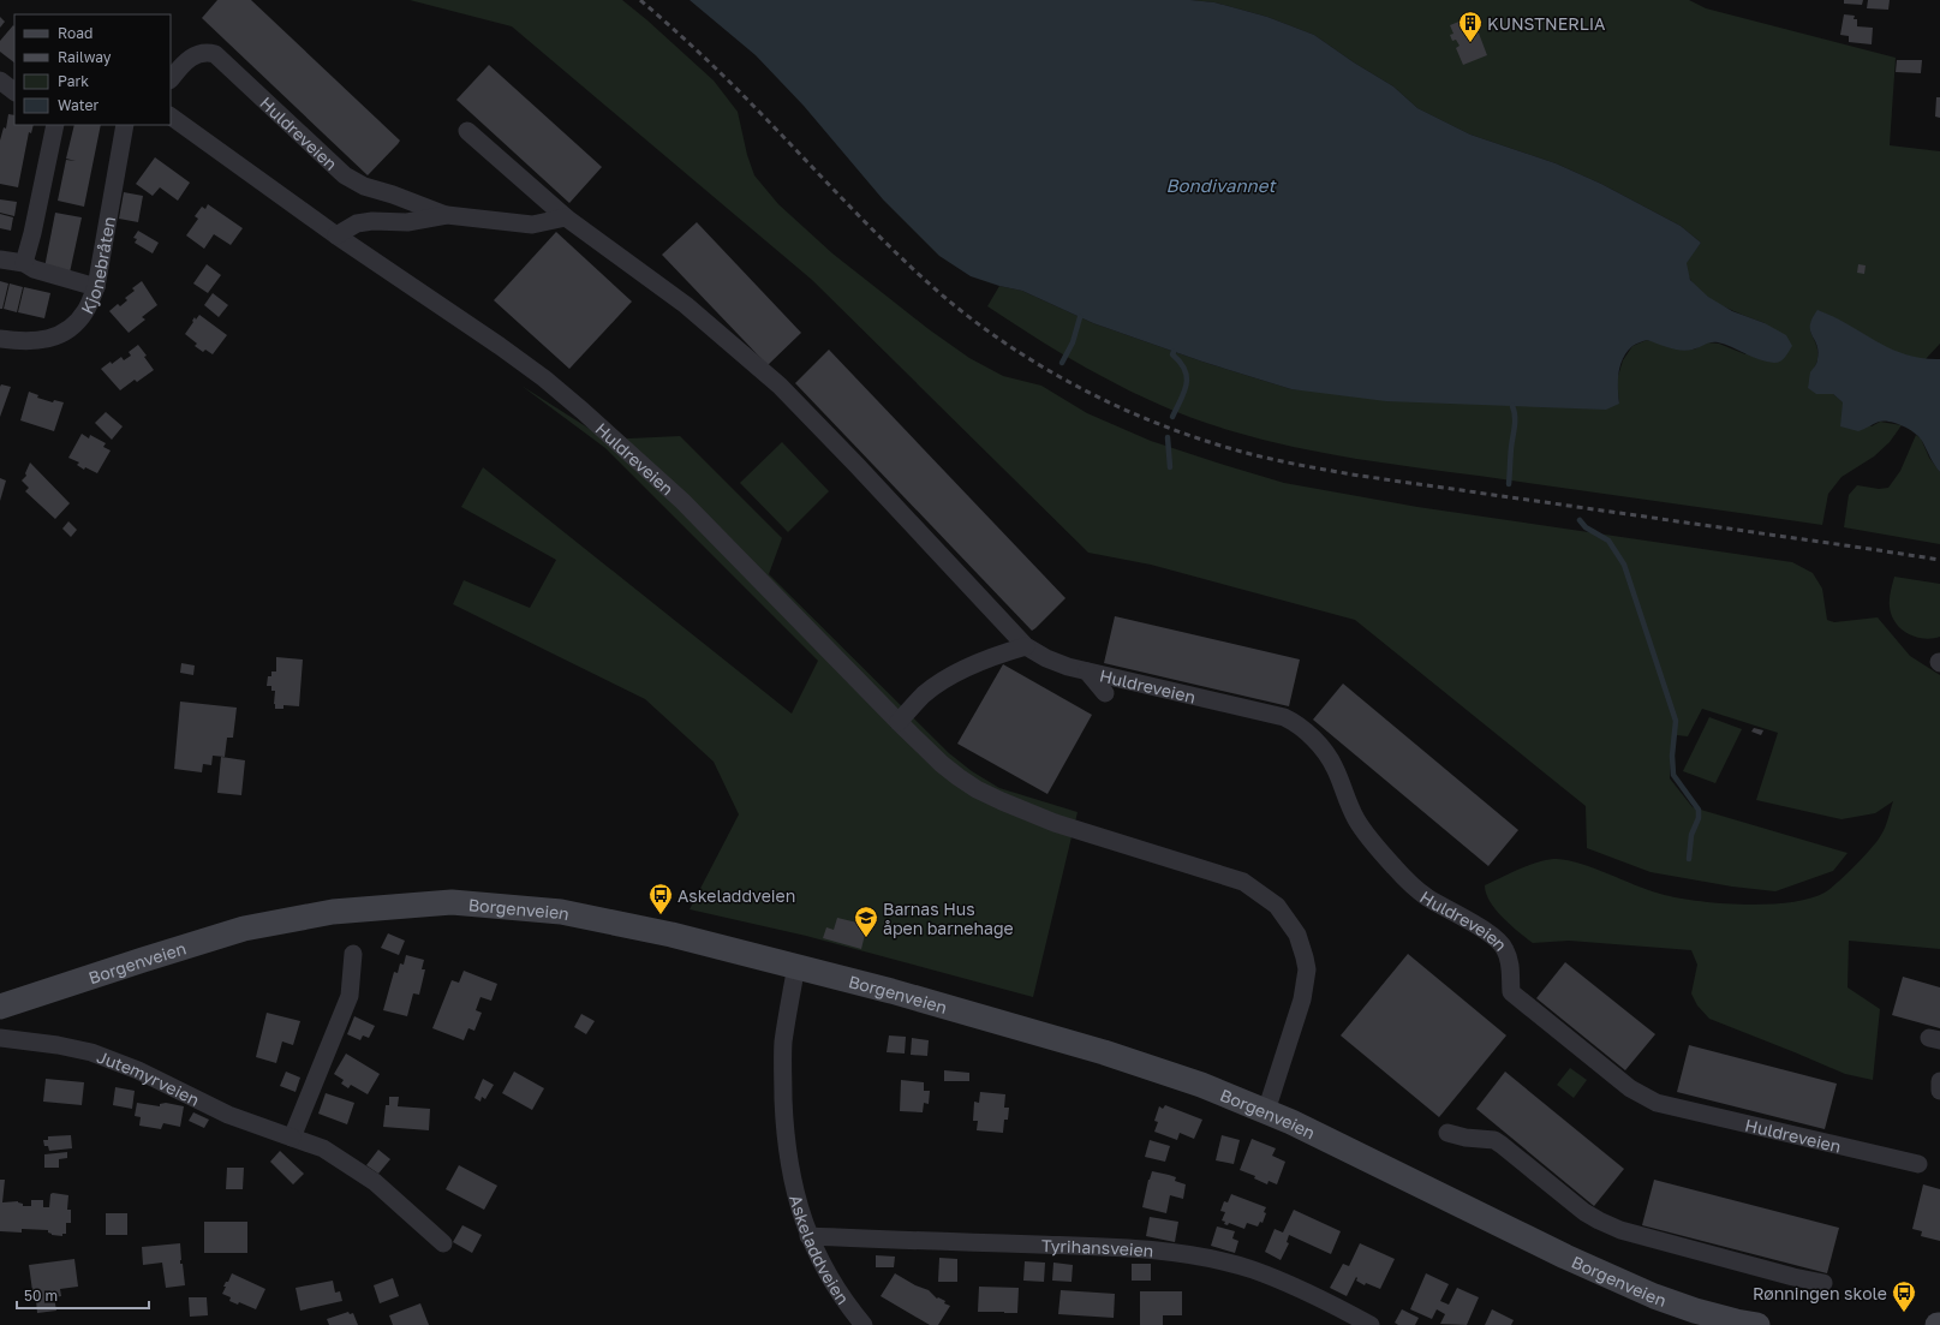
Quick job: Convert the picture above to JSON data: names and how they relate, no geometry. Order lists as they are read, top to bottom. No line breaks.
{"streets":{"street":["Huldreveien","Kjonebråten","Borgenveien","Jutemyrveien","Askeladdveien","Tyrihansveien"]},"crossings":[["Huldreveien","Borgenveien"],["Borgenveien","Askeladdveien"],["Askeladdveien","Tyrihansveien"]],"water":["Bondivannet"],"places":{"building":["KUNSTNERLIA"],"bus stop":["Askeladdveien","Rønningen skole"],"school or university":["Barnas Hus åpen barnehage"]},"legend":["Road","Railway","Park","Water"],"scale_bar":"50 m"}
